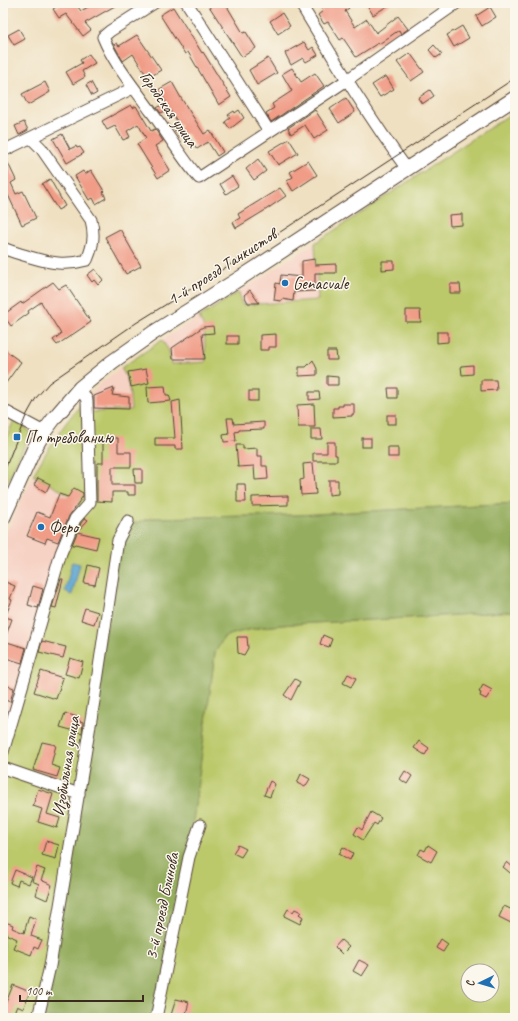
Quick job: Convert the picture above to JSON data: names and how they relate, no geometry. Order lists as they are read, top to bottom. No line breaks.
{"streets":{"main road":["1-й проезд Танкистов"],"street":["Городская улица","Изобильная улица","3-й проезд Блинова"]},"places":{"other":["Genacvale","Феро"],"transit":["По требованию"]},"scale_bar":"100 m","north":"left"}
